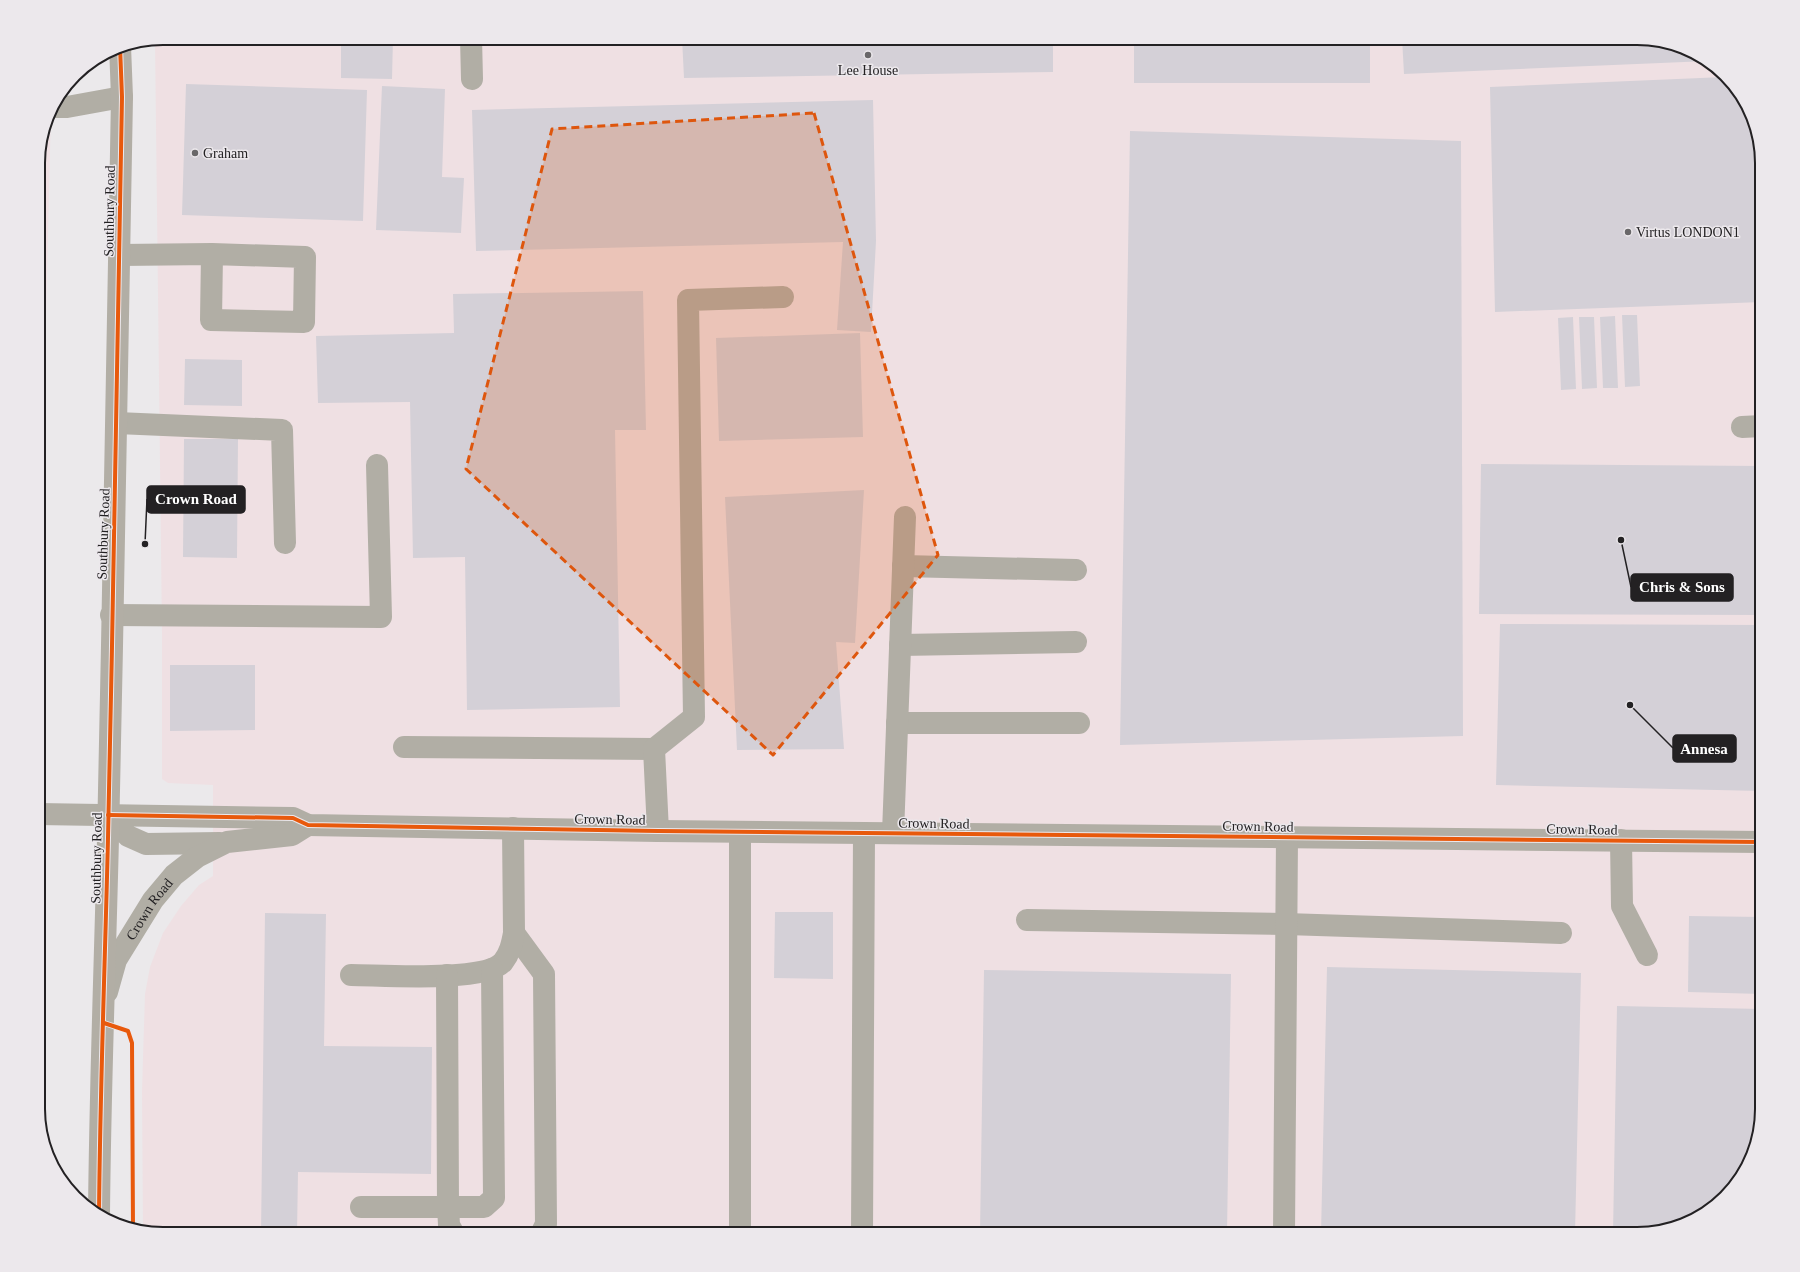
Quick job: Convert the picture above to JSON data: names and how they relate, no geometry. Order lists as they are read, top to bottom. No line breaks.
{"streets":{"main road":["Southbury Road"],"street":["Crown Road"]},"crossings":[["Southbury Road","Crown Road"]],"places":["Lee House","Graham","Virtus LONDON1","Chris & Sons","Crown Road","Annesa"]}
